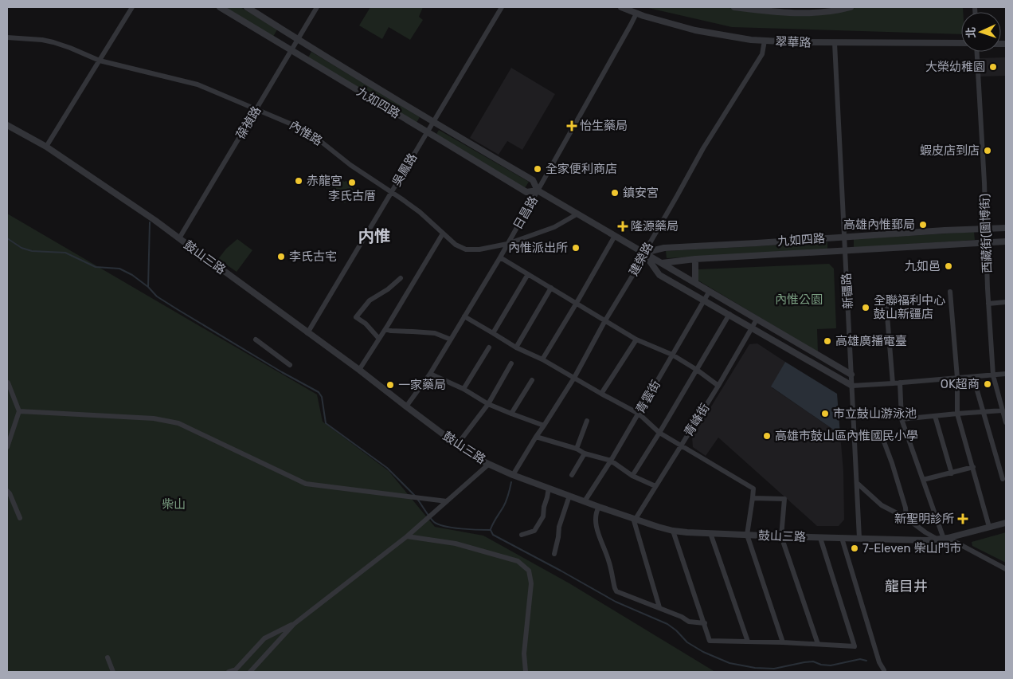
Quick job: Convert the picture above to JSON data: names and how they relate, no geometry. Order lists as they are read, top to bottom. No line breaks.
{"streets":{"street":["翠華路","九如四路","葆禎路","內惟路","吳鳳路","日昌路","西藏街(圖博街)","鼓山三路","建榮路","新疆路","青雲街","青峰街"]},"crossings":[["翠華路","日昌路"],["翠華路","建榮路"],["翠華路","新疆路"],["九如四路","葆禎路"],["九如四路","內惟路"],["九如四路","吳鳳路"],["九如四路","日昌路"],["九如四路","西藏街(圖博街)"],["九如四路","建榮路"],["九如四路","新疆路"],["九如四路","青雲街"],["九如四路","青峰街"],["葆禎路","內惟路"],["葆禎路","鼓山三路"],["內惟路","吳鳳路"],["內惟路","日昌路"],["吳鳳路","鼓山三路"],["日昌路","鼓山三路"],["鼓山三路","建榮路"],["鼓山三路","新疆路"],["鼓山三路","青雲街"],["鼓山三路","青峰街"]],"districts":["内惟","龍目井"],"parks":["內惟公園","柴山"],"places":{"other":["大榮幼稚園","蝦皮店到店","全家便利商店","赤龍宮","李氏古厝","鎮安宮","高雄內惟郵局","內惟派出所","李氏古宅","九如邑","全聯福利中心 鼓山新疆店","高雄廣播電臺","OK超商","一家藥局","市立鼓山游泳池","高雄市鼓山區內惟國民小學","7-Eleven 柴山門市"],"health":["怡生藥局","隆源藥局","新聖明診所"]},"north":"left"}
